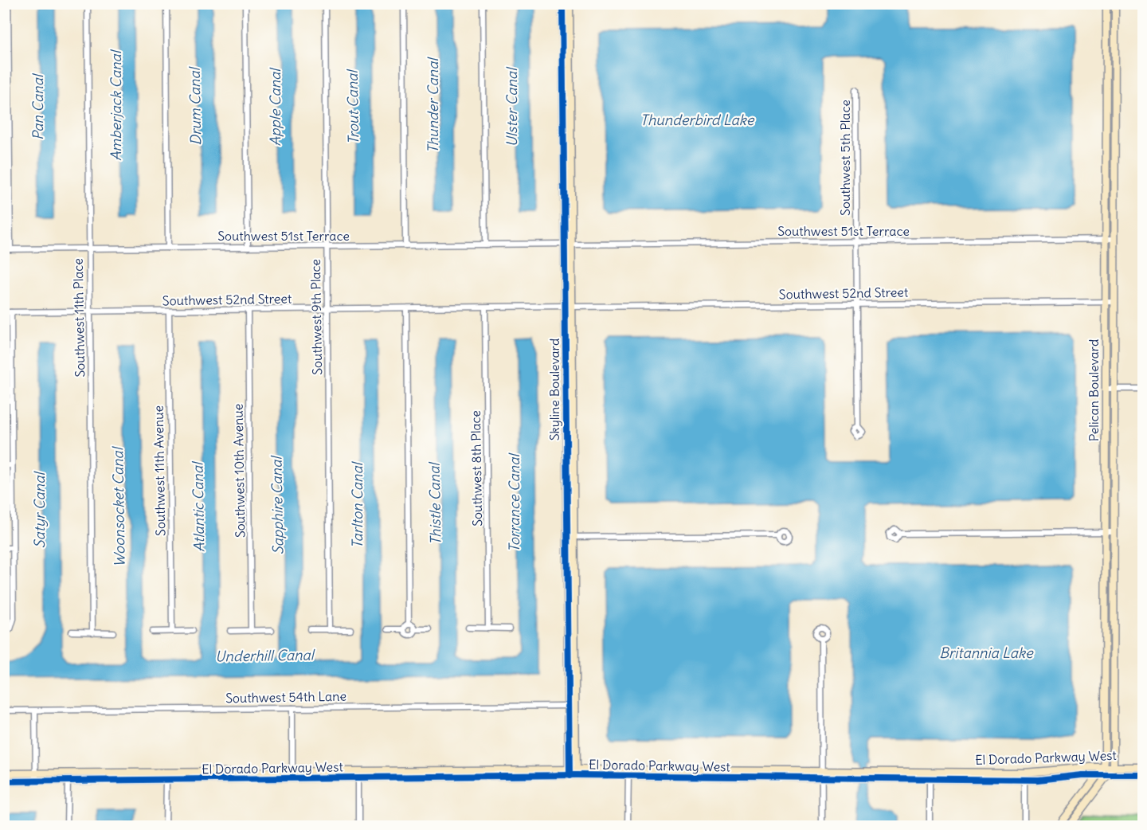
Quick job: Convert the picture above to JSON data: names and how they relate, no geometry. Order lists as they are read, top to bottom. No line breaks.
{"streets":{"street":["Southwest 5th Place","Southwest 51st Terrace","Southwest 52nd Street","Southwest 9th Place","Southwest 11th Place","Skyline Boulevard","Pelican Boulevard","Southwest 8th Place","Southwest 11th Avenue","Southwest 10th Avenue","Southwest 54th Lane","El Dorado Parkway West"]},"crossings":[["Southwest 5th Place","Southwest 51st Terrace"],["Southwest 5th Place","Southwest 52nd Street"],["Southwest 51st Terrace","Southwest 9th Place"],["Southwest 51st Terrace","Southwest 11th Place"],["Southwest 51st Terrace","Skyline Boulevard"],["Southwest 51st Terrace","Pelican Boulevard"],["Southwest 52nd Street","Southwest 9th Place"],["Southwest 52nd Street","Southwest 11th Place"],["Southwest 52nd Street","Skyline Boulevard"],["Southwest 52nd Street","Pelican Boulevard"],["Southwest 52nd Street","Southwest 8th Place"],["Southwest 52nd Street","Southwest 11th Avenue"],["Southwest 52nd Street","Southwest 10th Avenue"],["Skyline Boulevard","Southwest 54th Lane"],["Skyline Boulevard","El Dorado Parkway West"],["Pelican Boulevard","El Dorado Parkway West"]],"water":["Amberjack Canal","Thunder Canal","Drum Canal","Pan Canal","Apple Canal","Trout Canal","Ulster Canal","Thunderbird Lake","Torrance Canal","Thistle Canal","Sapphire Canal","Tarlton Canal","Woonsocket Canal","Atlantic Canal","Satyr Canal","Britannia Lake","Underhill Canal"]}
